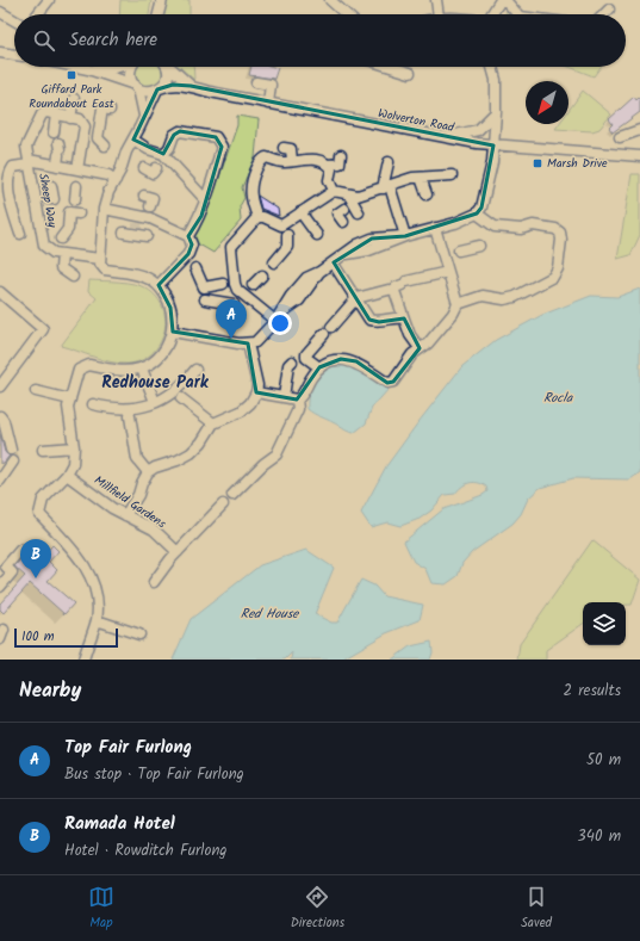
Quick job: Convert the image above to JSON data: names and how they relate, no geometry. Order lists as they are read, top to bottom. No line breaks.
{"streets":{"street":["Wolverton Road","Sheep Way","Millfield Gardens"]},"districts":["Redhouse Park"],"water":["Rocla","Red House"],"places":{"transit":["Giffard Park Roundabout East","Marsh Drive"]},"scale_bar":"100 m","north":"bottom left","page":{"search":"Search here","pins":["A","B"],"scale":"100 m","heading":["Nearby","2 results"],"list":[{"mark":"A","name":"Top Fair Furlong","note":"Bus stop · Top Fair Furlong","value":"50 m"},{"mark":"B","name":"Ramada Hotel","note":"Hotel · Rowditch Furlong","value":"340 m"}],"nav":["Map","Directions","Saved"]}}
